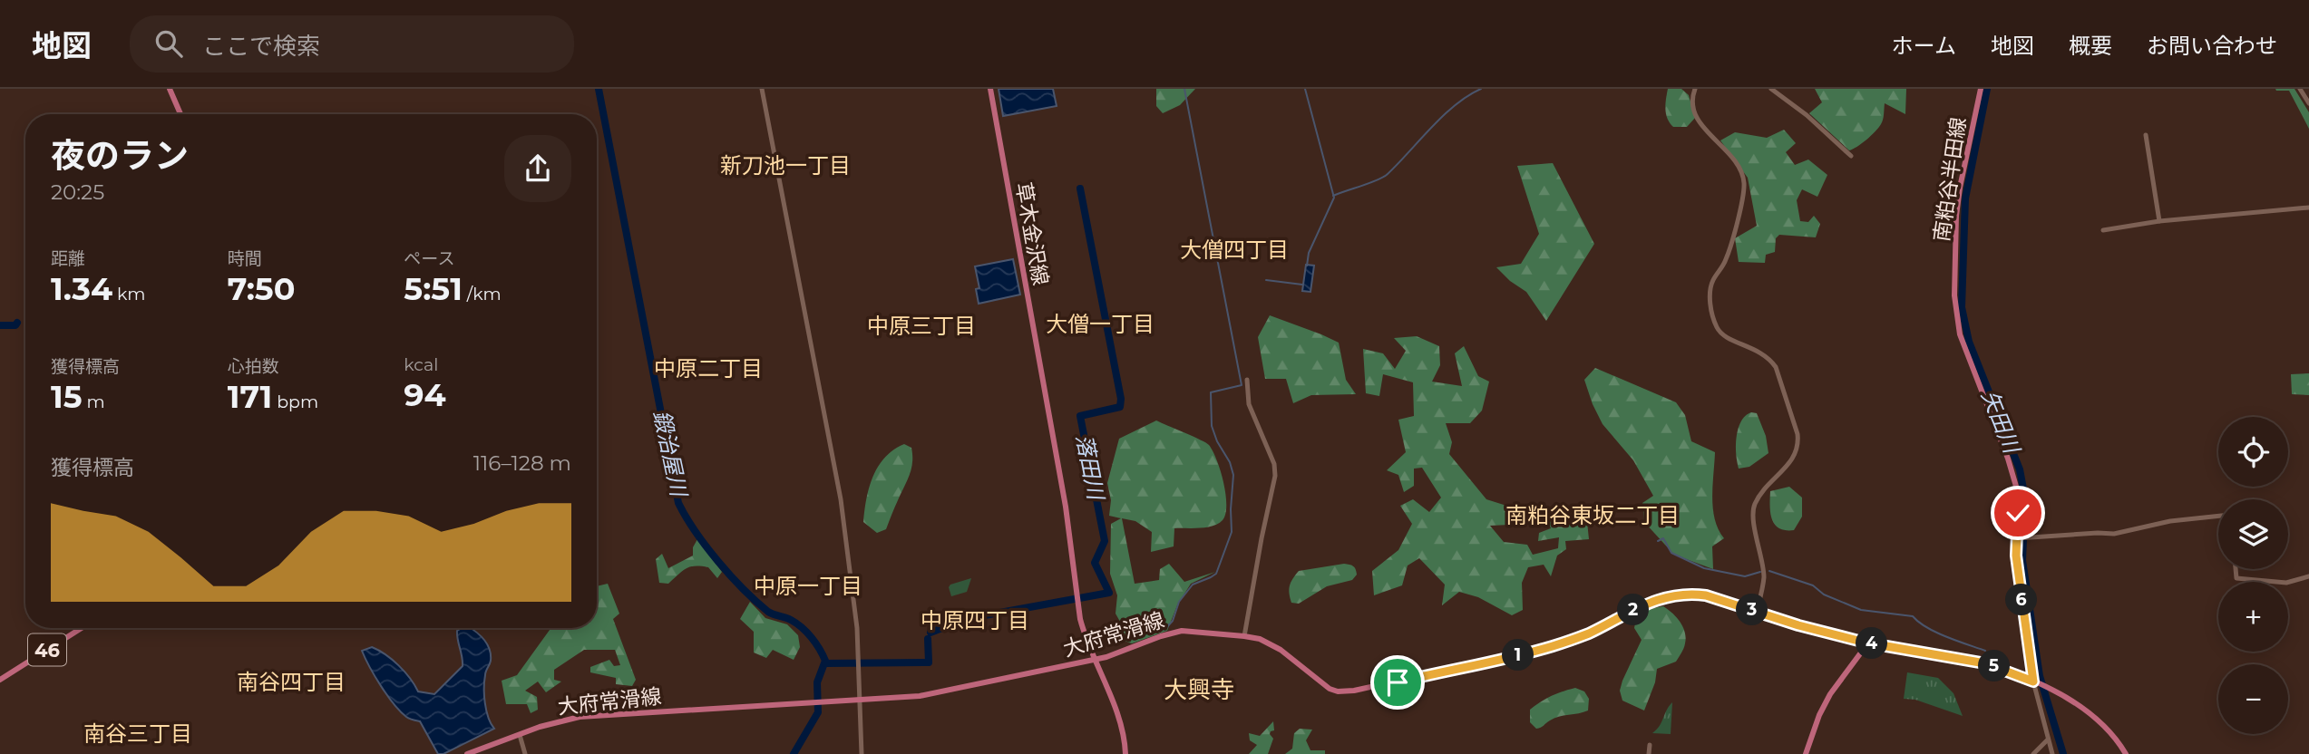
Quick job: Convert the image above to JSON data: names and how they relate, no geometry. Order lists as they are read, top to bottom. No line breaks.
{"streets":{"main road":["南粕谷半田線","草木金沢線","大府常滑線","46"]},"crossings":[["南粕谷半田線","大府常滑線"],["草木金沢線","大府常滑線"]],"districts":["新刀池一丁目","大僧四丁目","大僧一丁目","中原三丁目","中原二丁目","南粕谷東坂二丁目","中原一丁目","中原四丁目","南谷四丁目","大興寺","南谷三丁目"],"water":["矢田川","鍛治屋川","落田川"],"page":{"header":"地図","search":"ここで検索","nav":["ホーム","地図","概要","お問い合わせ"],"heading":["夜のラン","20:25"],"stats":[["距離","1.34 km"],["時間","7:50"],["ペース","5:51 /km"],["獲得標高","15 m"],["心拍数","171 bpm"],["kcal","94"]],"map_buttons":["+","−"],"chart":["獲得標高","116–128 m"],"pins":["6","2","3","4","1","5"]}}
